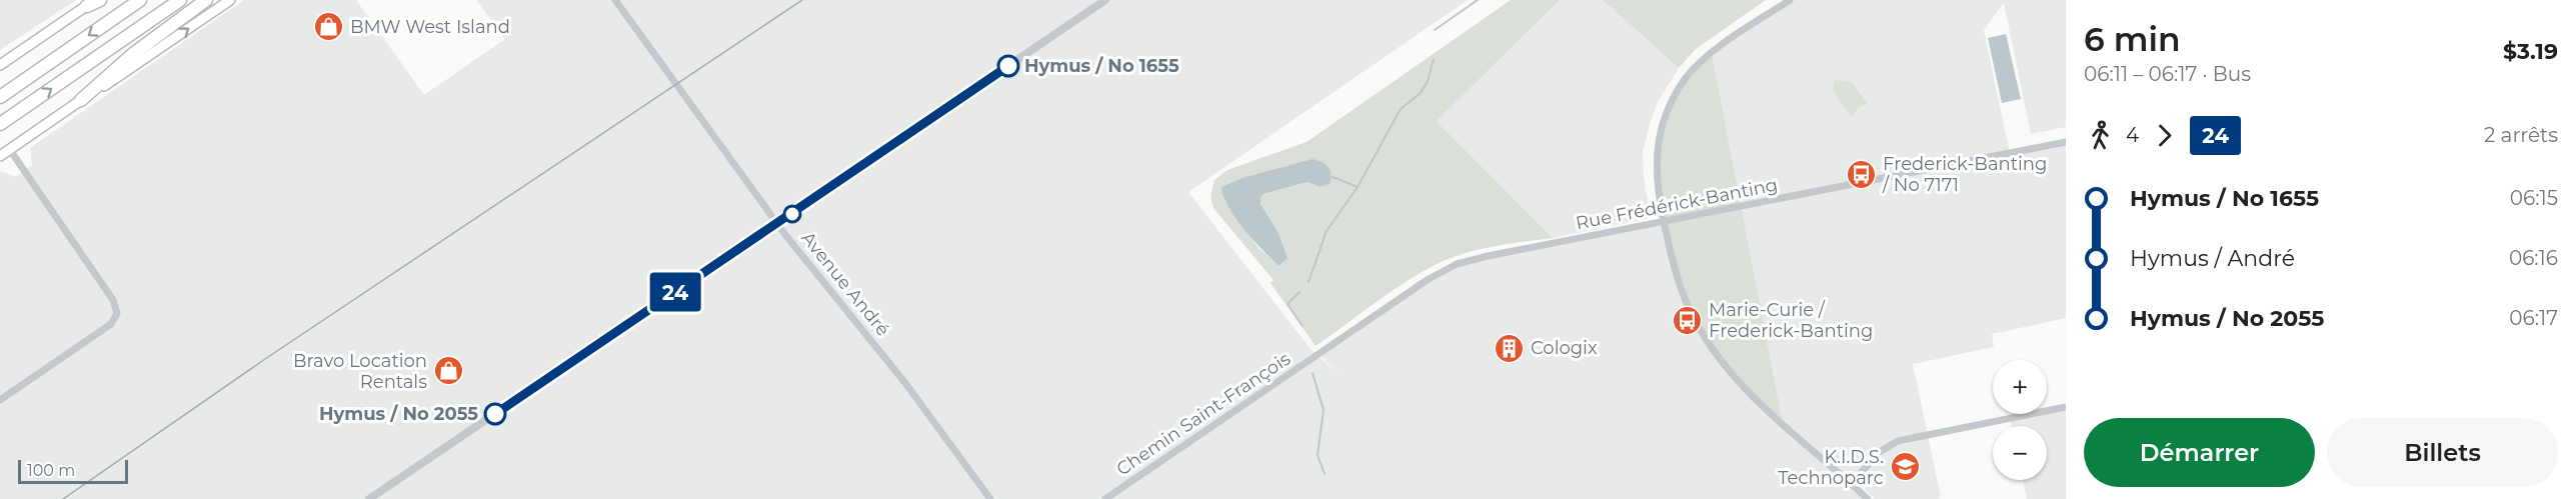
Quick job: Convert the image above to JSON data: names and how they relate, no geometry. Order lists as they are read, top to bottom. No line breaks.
{"streets":{"street":["Rue Frédérick-Banting","Avenue André","Chemin Saint-François"]},"crossings":[["Rue Frédérick-Banting","Chemin Saint-François"]],"places":{"shop":["BMW West Island","Bravo Location Rentals"],"other":["Hymus / No 1655","Hymus / No 2055"],"bus stop":["Frederick-Banting / No 7171","Marie-Curie / Frederick-Banting"],"building":["Cologix"],"school or university":["K.I.D.S. Technoparc"]},"lines":["bus line 24"],"scale_bar":"100 m","page":{"on_map":"24","heading":["6 min","06:11 – 06:17 · Bus","$3.19"],"legs":["4","24","2 arrêts"],"list":[{"name":"Hymus / No 1655","value":"06:15"},{"name":"Hymus / André","value":"06:16"},{"name":"Hymus / No 2055","value":"06:17"}],"map_buttons":["+","−"],"buttons":["Démarrer","Billets"],"scale":"100 m"}}
